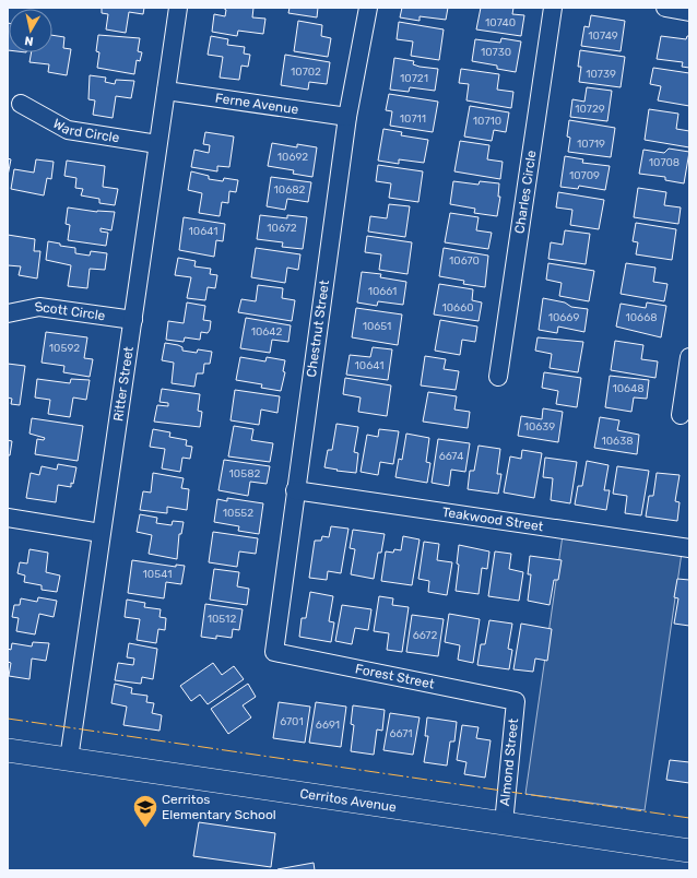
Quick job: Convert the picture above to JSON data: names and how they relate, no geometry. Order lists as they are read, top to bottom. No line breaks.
{"streets":{"main road":["Cerritos Avenue"],"street":["Ferne Avenue","Ward Circle","Charles Circle","Scott Circle","Chestnut Street","Ritter Street","Teakwood Street","Forest Street","Almond Street"]},"crossings":[["Ferne Avenue","Chestnut Street"],["Ferne Avenue","Ritter Street"],["Ward Circle","Ritter Street"],["Scott Circle","Ritter Street"],["Chestnut Street","Teakwood Street"],["Chestnut Street","Forest Street"],["Ritter Street","Cerritos Avenue"],["Forest Street","Almond Street"],["Almond Street","Cerritos Avenue"]],"places":{"school or university":["Cerritos Elementary School"]},"house_numbers":["10740","10749","10730","10702","10739","10721","10729","10711","10710","10719","10692","10708","10709","10682","10672","10641","10670","10661","10660","10669","10668","10651","10642","10592","10641","10648","10639","10638","6674","10582","10552","10541","10512","6672","6701","6691","6671"],"north":"bottom"}
